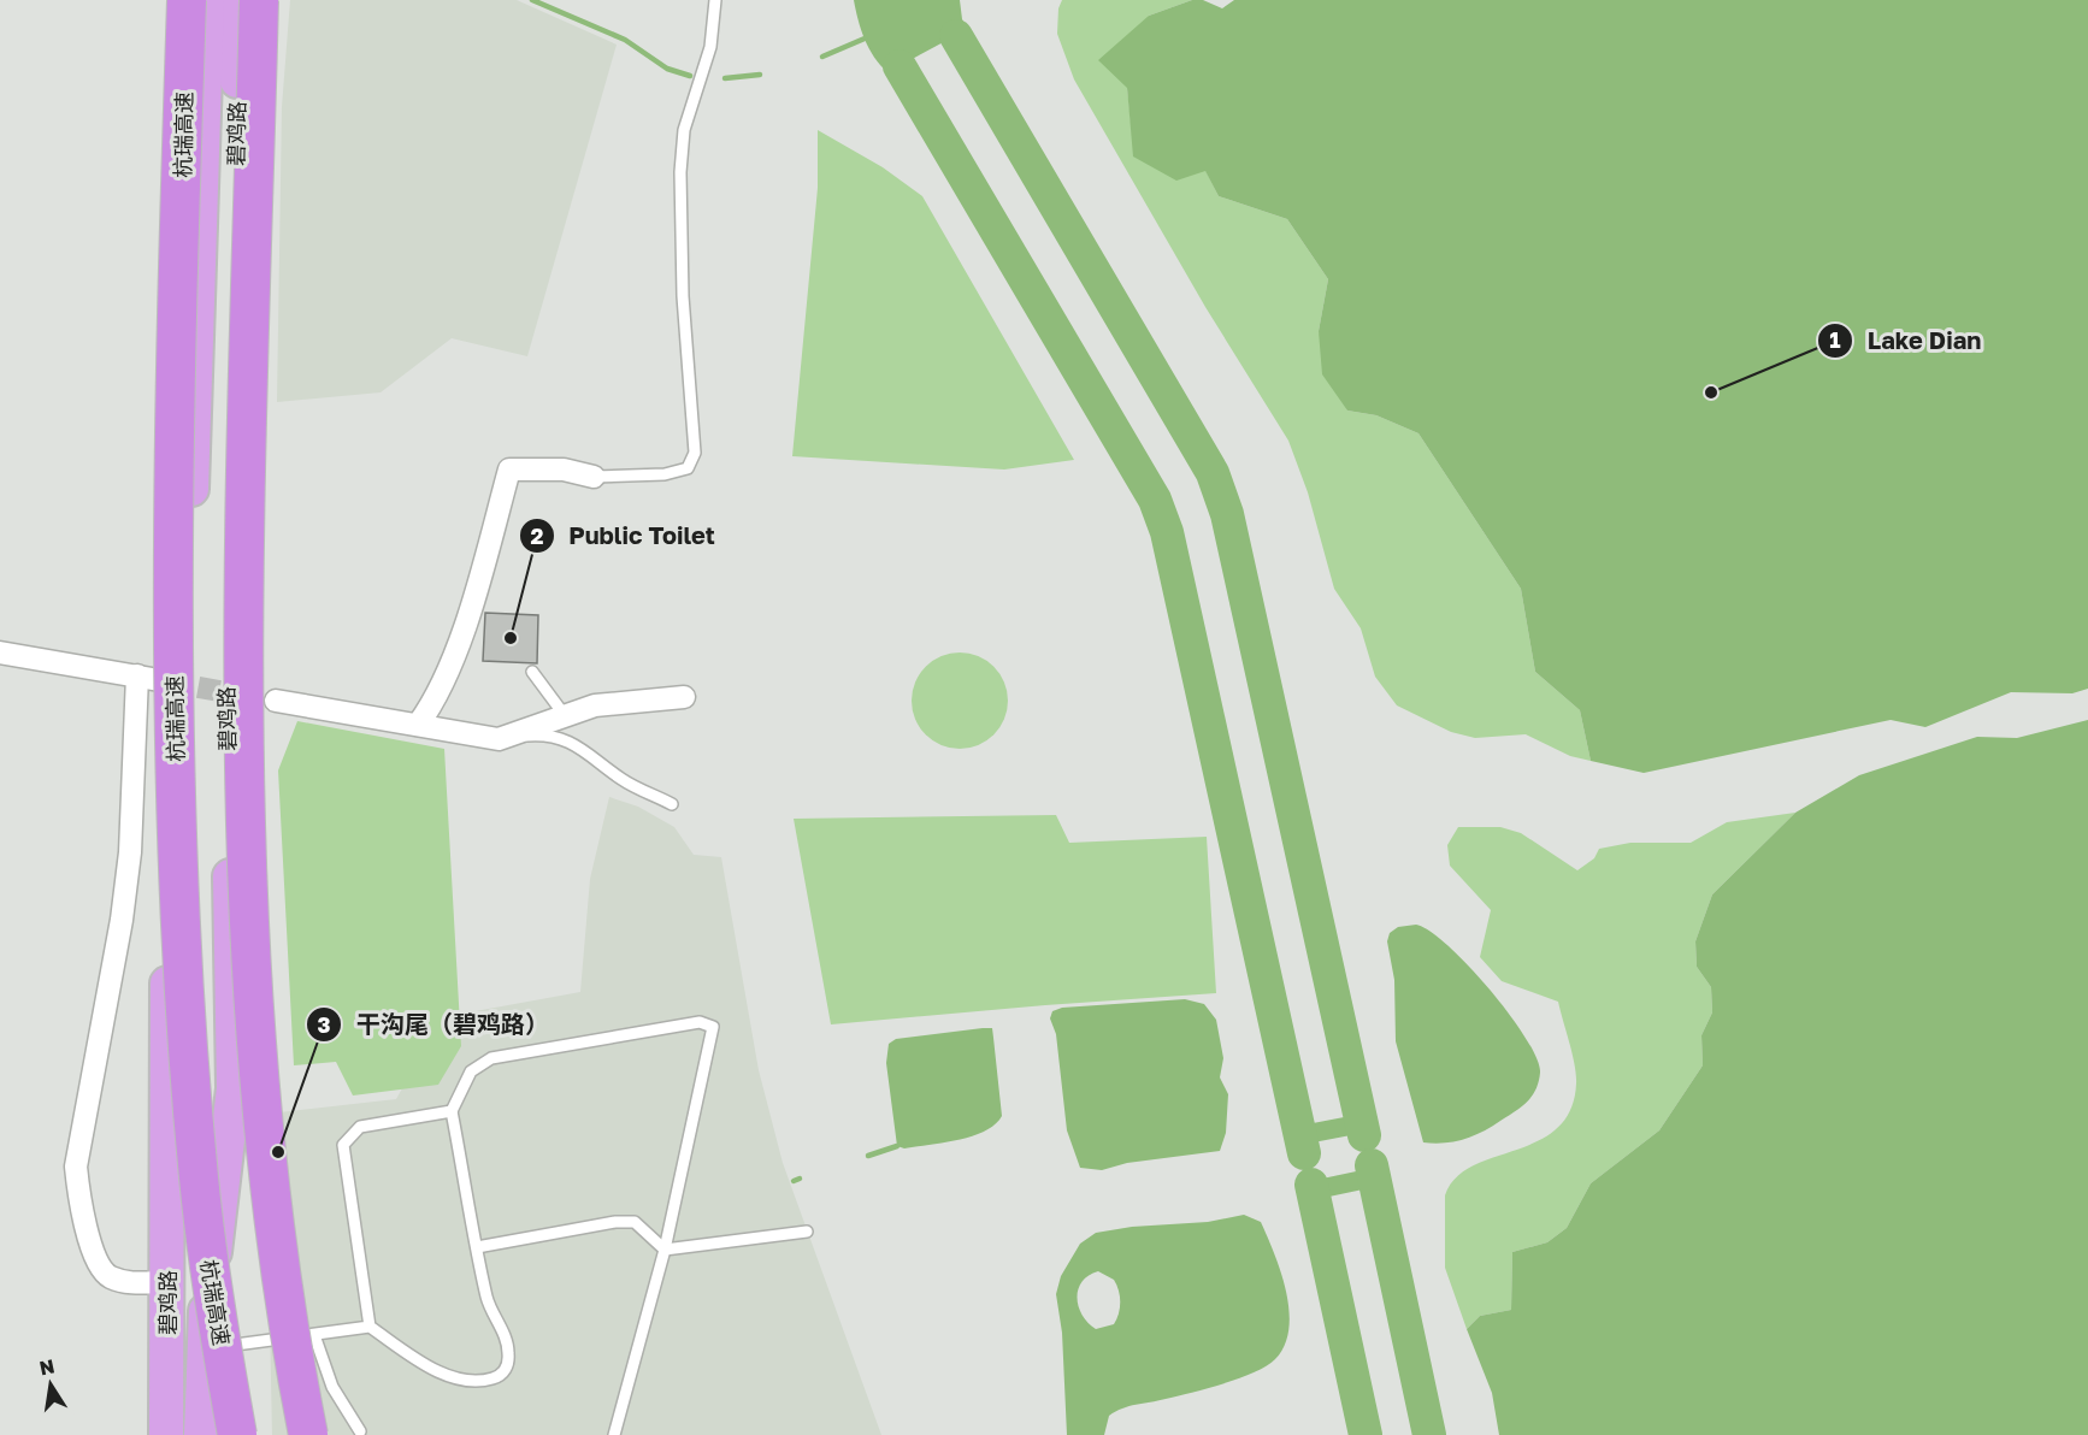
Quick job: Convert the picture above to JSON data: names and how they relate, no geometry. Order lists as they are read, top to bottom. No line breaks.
{"streets":{"highway":["碧鸡路","杭瑞高速"]},"places":["Lake Dian","Public Toilet","干沟尾（碧鸡路）"],"north":"top"}
